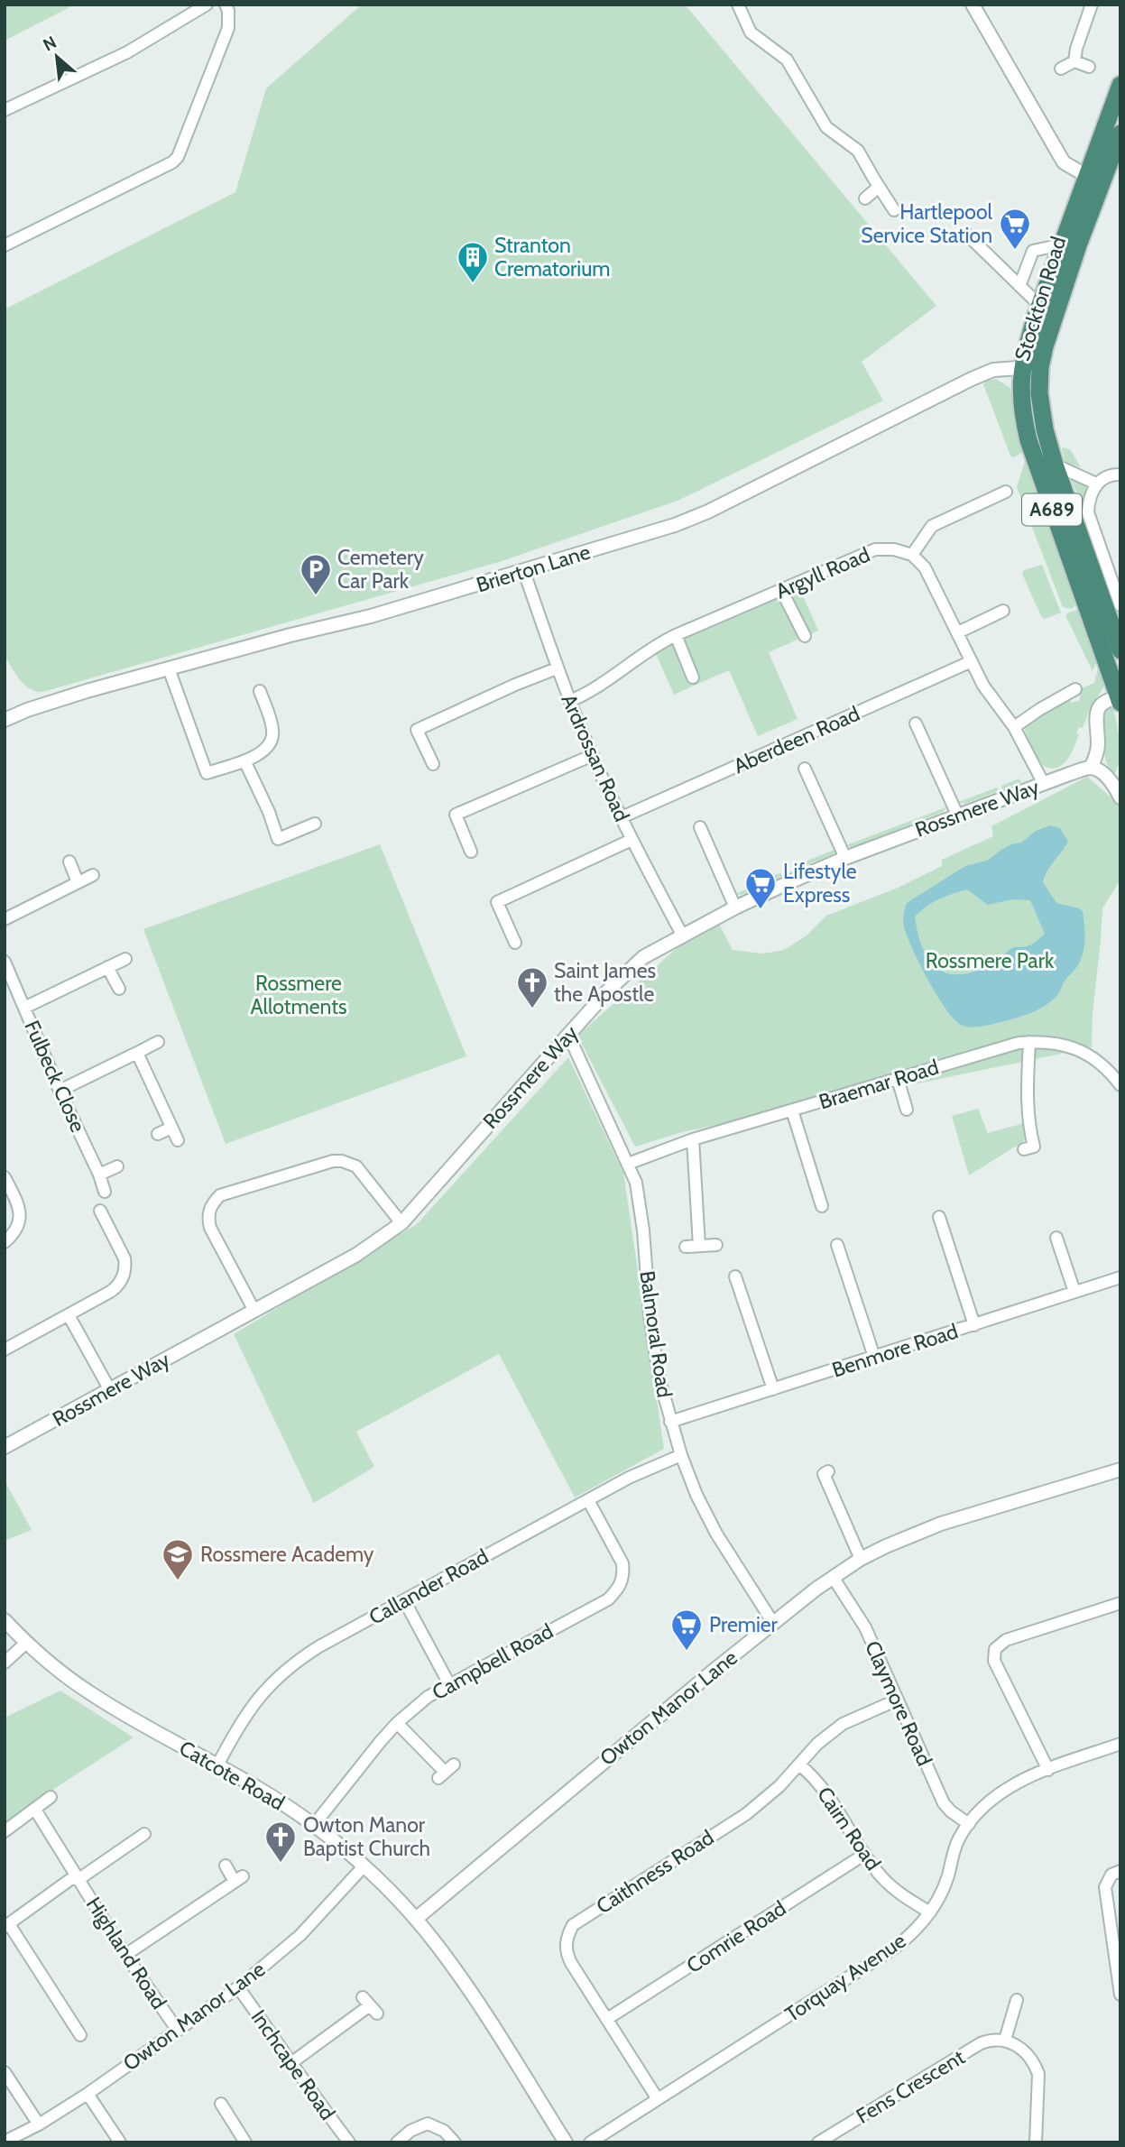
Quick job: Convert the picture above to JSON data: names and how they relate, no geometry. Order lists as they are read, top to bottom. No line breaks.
{"streets":{"highway":["Stockton Road","A689"],"street":["Brierton Lane","Argyll Road","Aberdeen Road","Ardrossan Road","Rossmere Way","Fulbeck Close","Braemar Road","Balmoral Road","Benmore Road","Callander Road","Campbell Road","Claymore Road","Owton Manor Lane","Catcote Road","Cairn Road","Caithness Road","Comrie Road","Highland Road","Torquay Avenue","Inchcape Road","Fens Crescent"]},"crossings":[["Stockton Road","A689"],["Stockton Road","Brierton Lane"],["Brierton Lane","Ardrossan Road"],["Argyll Road","Ardrossan Road"],["Aberdeen Road","Ardrossan Road"],["Ardrossan Road","Rossmere Way"],["Rossmere Way","Balmoral Road"],["Braemar Road","Balmoral Road"],["Balmoral Road","Benmore Road"],["Balmoral Road","Callander Road"],["Balmoral Road","Owton Manor Lane"],["Callander Road","Campbell Road"],["Callander Road","Catcote Road"],["Campbell Road","Catcote Road"],["Claymore Road","Owton Manor Lane"],["Claymore Road","Caithness Road"],["Claymore Road","Torquay Avenue"],["Owton Manor Lane","Catcote Road"],["Owton Manor Lane","Highland Road"],["Owton Manor Lane","Inchcape Road"],["Cairn Road","Caithness Road"],["Cairn Road","Comrie Road"],["Cairn Road","Torquay Avenue"],["Caithness Road","Comrie Road"],["Caithness Road","Torquay Avenue"]],"parks":["Rossmere Park","Rossmere Allotments"],"places":{"supermarket":["Hartlepool Service Station","Lifestyle Express","Premier"],"building":["Stranton Crematorium"],"parking":["Cemetery Car Park"],"church":["Saint James the Apostle","Owton Manor Baptist Church"],"school or university":["Rossmere Academy"]},"north":"top left"}
